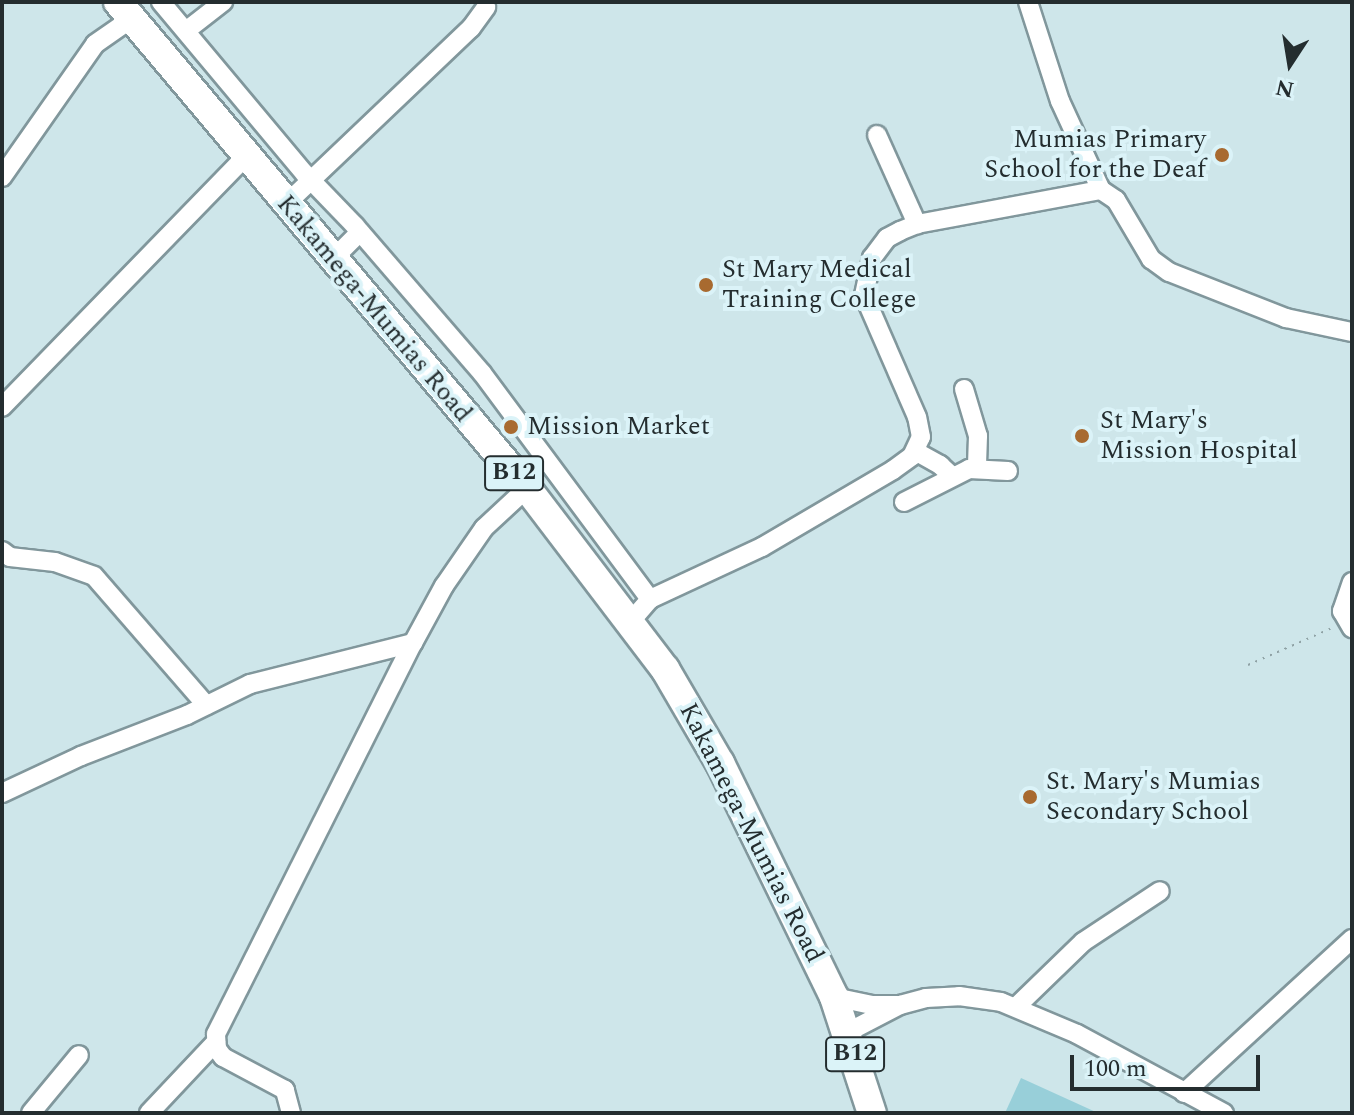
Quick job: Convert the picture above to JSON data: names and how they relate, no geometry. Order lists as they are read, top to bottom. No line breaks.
{"streets":{"highway":["Kakamega-Mumias Road","B12"]},"crossings":[["Kakamega-Mumias Road","B12"]],"places":["Mumias Primary School for the Deaf","St Mary Medical Training College","Mission Market","St Mary's Mission Hospital","St. Mary's Mumias Secondary School"],"scale_bar":"100 m","north":"bottom"}
